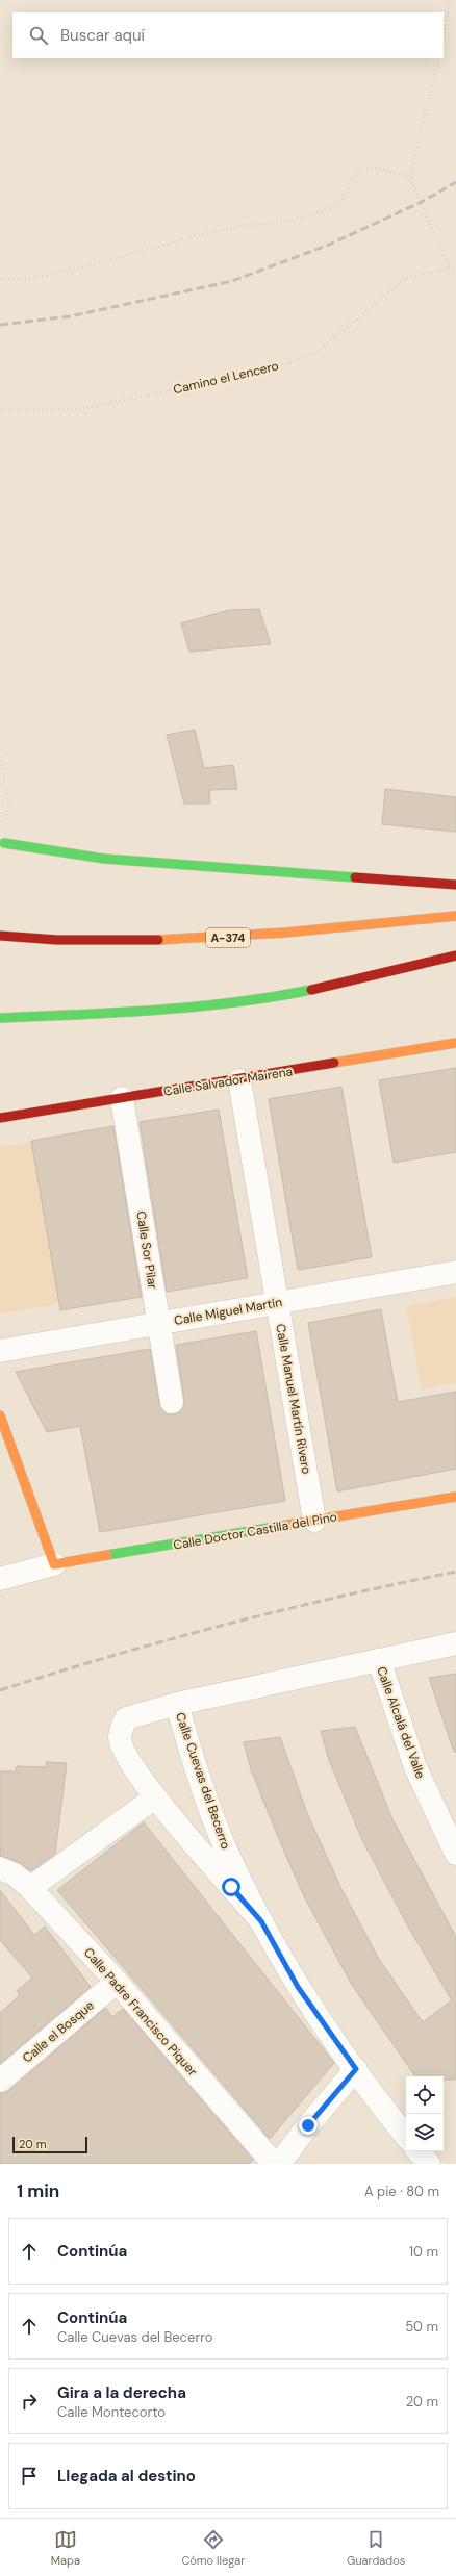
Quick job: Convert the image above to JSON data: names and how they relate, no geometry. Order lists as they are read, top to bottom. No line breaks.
{"streets":{"main road":["A-374","Calle Salvador Mairena","Calle Doctor Castilla del Pino"],"street":["Calle Sor Pilar","Calle Miguel Martín","Calle Manuel Martín Rivero","Calle Alcalá del Valle","Calle Cuevas del Becerro","Calle Padre Francisco Piquer","Calle el Bosque"],"path":["Camino el Lencero"]},"crossings":[["Calle Salvador Mairena","Calle Sor Pilar"],["Calle Salvador Mairena","Calle Manuel Martín Rivero"],["Calle Sor Pilar","Calle Miguel Martín"],["Calle Miguel Martín","Calle Manuel Martín Rivero"],["Calle Manuel Martín Rivero","Calle Doctor Castilla del Pino"],["Calle Alcalá del Valle","Calle Cuevas del Becerro"],["Calle Padre Francisco Piquer","Calle el Bosque"]],"scale_bar":"20 m","page":{"search":"Buscar aquí","scale":"20 m","heading":["1 min","A pie · 80 m"],"list":[["Continúa","10 m"],["Continúa","Calle Cuevas del Becerro","50 m"],["Gira a la derecha","Calle Montecorto","20 m"],"Llegada al destino"],"nav":["Mapa","Cómo llegar","Guardados"]}}
